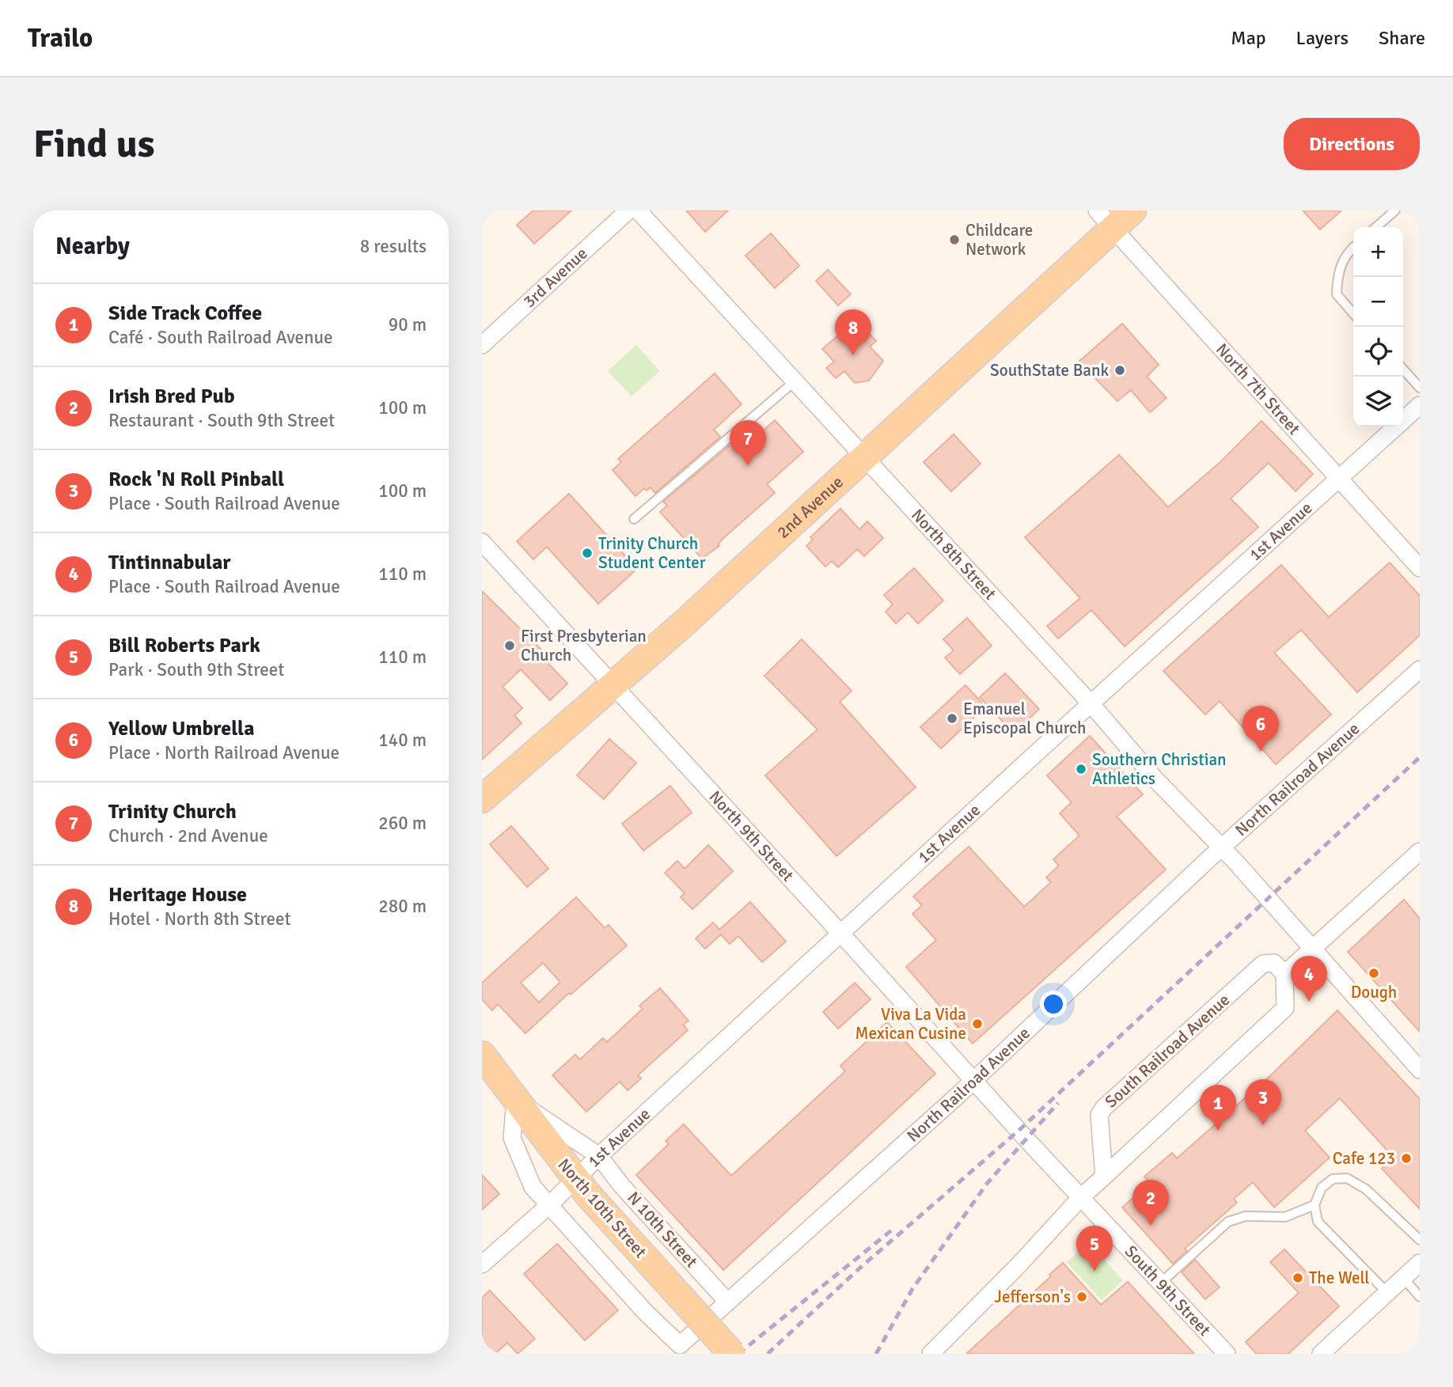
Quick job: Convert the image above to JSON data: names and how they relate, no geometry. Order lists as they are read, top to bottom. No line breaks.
{"streets":{"main road":["2nd Avenue","North 10th Street"],"street":["3rd Avenue","North 7th Street","1st Avenue","North 8th Street","North Railroad Avenue","North 9th Street","South Railroad Avenue","N 10th Street","South 9th Street"]},"crossings":[["North 7th Street","2nd Avenue"],["North 7th Street","1st Avenue"],["2nd Avenue","North 8th Street"],["2nd Avenue","North 9th Street"],["1st Avenue","North 8th Street"],["1st Avenue","North Railroad Avenue"],["1st Avenue","North 9th Street"],["1st Avenue","North 10th Street"],["1st Avenue","N 10th Street"],["North 8th Street","North Railroad Avenue"],["North Railroad Avenue","North 9th Street"],["North Railroad Avenue","North 10th Street"],["North Railroad Avenue","N 10th Street"],["North 9th Street","South 9th Street"],["North 10th Street","N 10th Street"]],"places":["Childcare Network","SouthState Bank","Trinity Church Student Center","First Presbyterian Church","Emanuel Episcopal Church","Southern Christian Athletics","Dough","Viva La Vida Mexican Cusine","Cafe 123","The Well","Jefferson's"],"page":{"header":"Trailo","nav":["Map","Layers","Share"],"buttons":"Directions","title":"Find us","heading":["Nearby","8 results"],"map_buttons":["+","−"],"list":[{"mark":"1","name":"Side Track Coffee","note":"Café · South Railroad Avenue","value":"90 m"},{"mark":"2","name":"Irish Bred Pub","note":"Restaurant · South 9th Street","value":"100 m"},{"mark":"3","name":"Rock 'N Roll Pinball","note":"Place · South Railroad Avenue","value":"100 m"},{"mark":"4","name":"Tintinnabular","note":"Place · South Railroad Avenue","value":"110 m"},{"mark":"5","name":"Bill Roberts Park","note":"Park · South 9th Street","value":"110 m"},{"mark":"6","name":"Yellow Umbrella","note":"Place · North Railroad Avenue","value":"140 m"},{"mark":"7","name":"Trinity Church","note":"Church · 2nd Avenue","value":"260 m"},{"mark":"8","name":"Heritage House","note":"Hotel · North 8th Street","value":"280 m"}],"pins":["8","7","6","4","3","1","2","5"]}}
